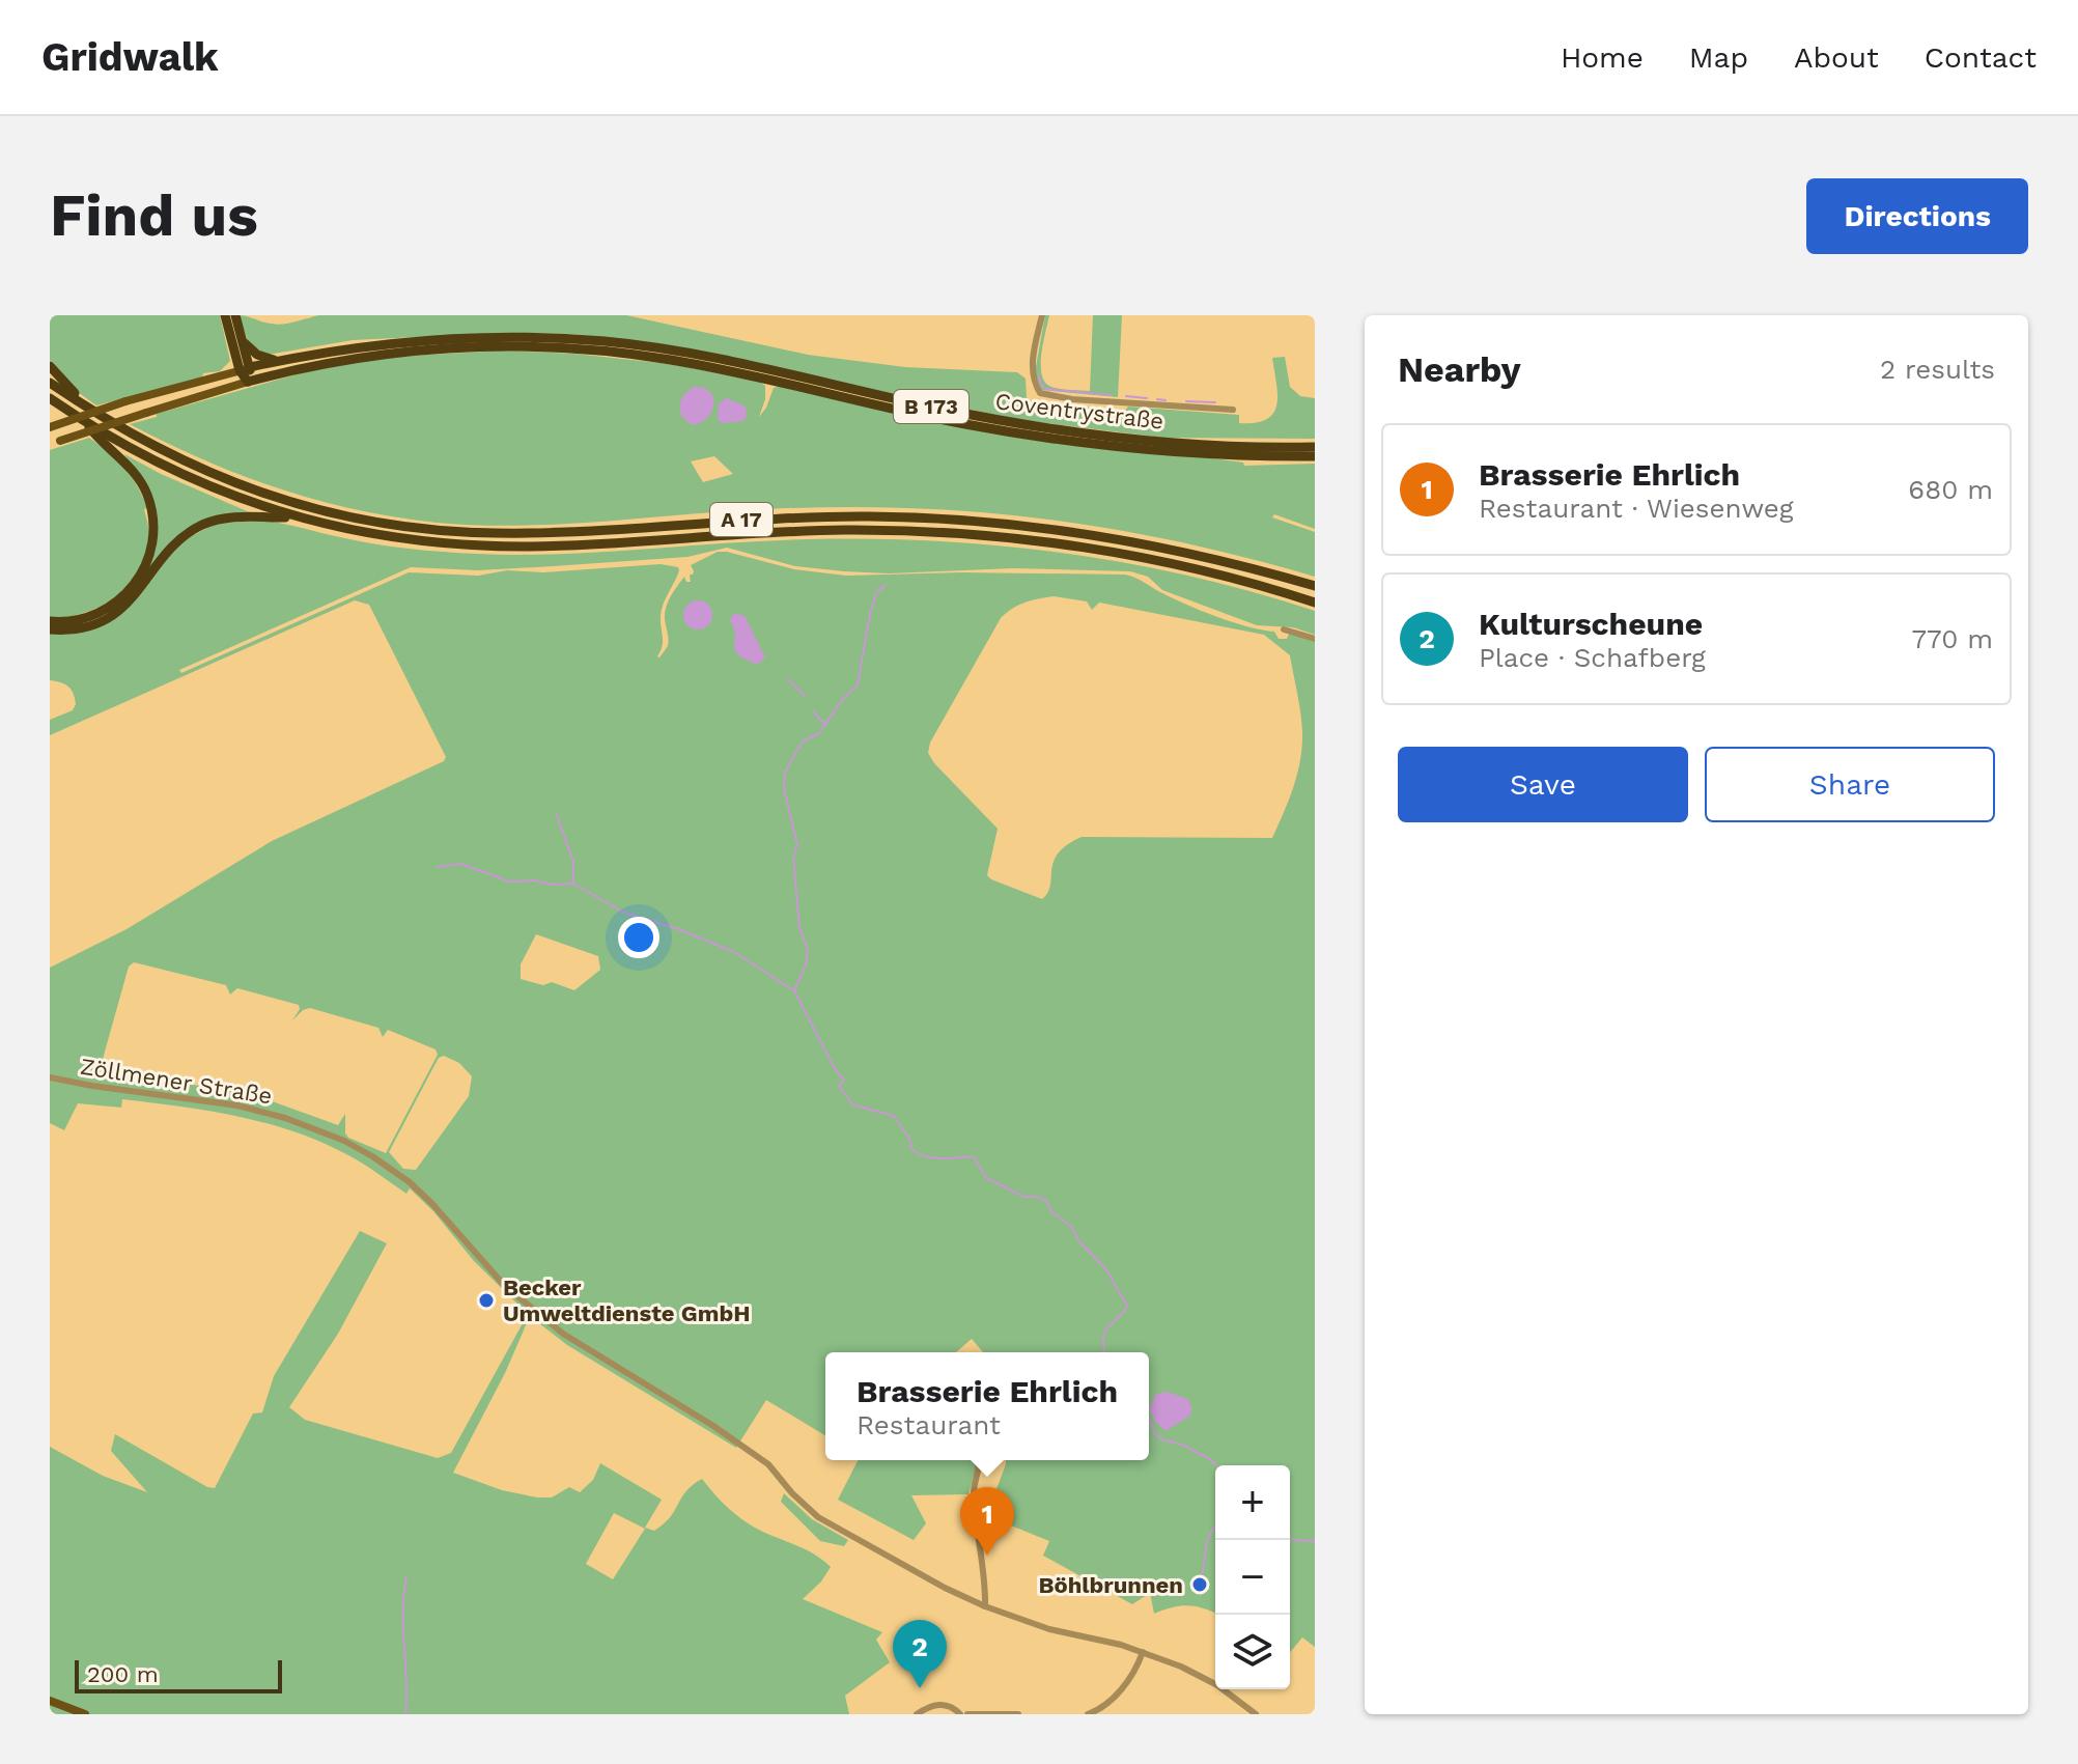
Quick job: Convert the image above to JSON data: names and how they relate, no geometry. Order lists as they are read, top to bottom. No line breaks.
{"streets":{"highway":["B 173","Coventrystraße","A 17"],"street":["Zöllmener Straße"]},"crossings":[["B 173","Coventrystraße"]],"places":["Becker Umweltdienste GmbH","Böhlbrunnen"],"scale_bar":"200 m","page":{"header":"Gridwalk","nav":["Home","Map","About","Contact"],"buttons":["Directions",["Save","Share"]],"title":"Find us","heading":["Nearby","2 results"],"list":[{"mark":"1","name":"Brasserie Ehrlich","note":"Restaurant · Wiesenweg","value":"680 m"},{"mark":"2","name":"Kulturscheune","note":"Place · Schafberg","value":"770 m"}],"popup":["Brasserie Ehrlich","Restaurant"],"map_buttons":["+","−"],"pins":["1","2"],"scale":"200 m"}}
